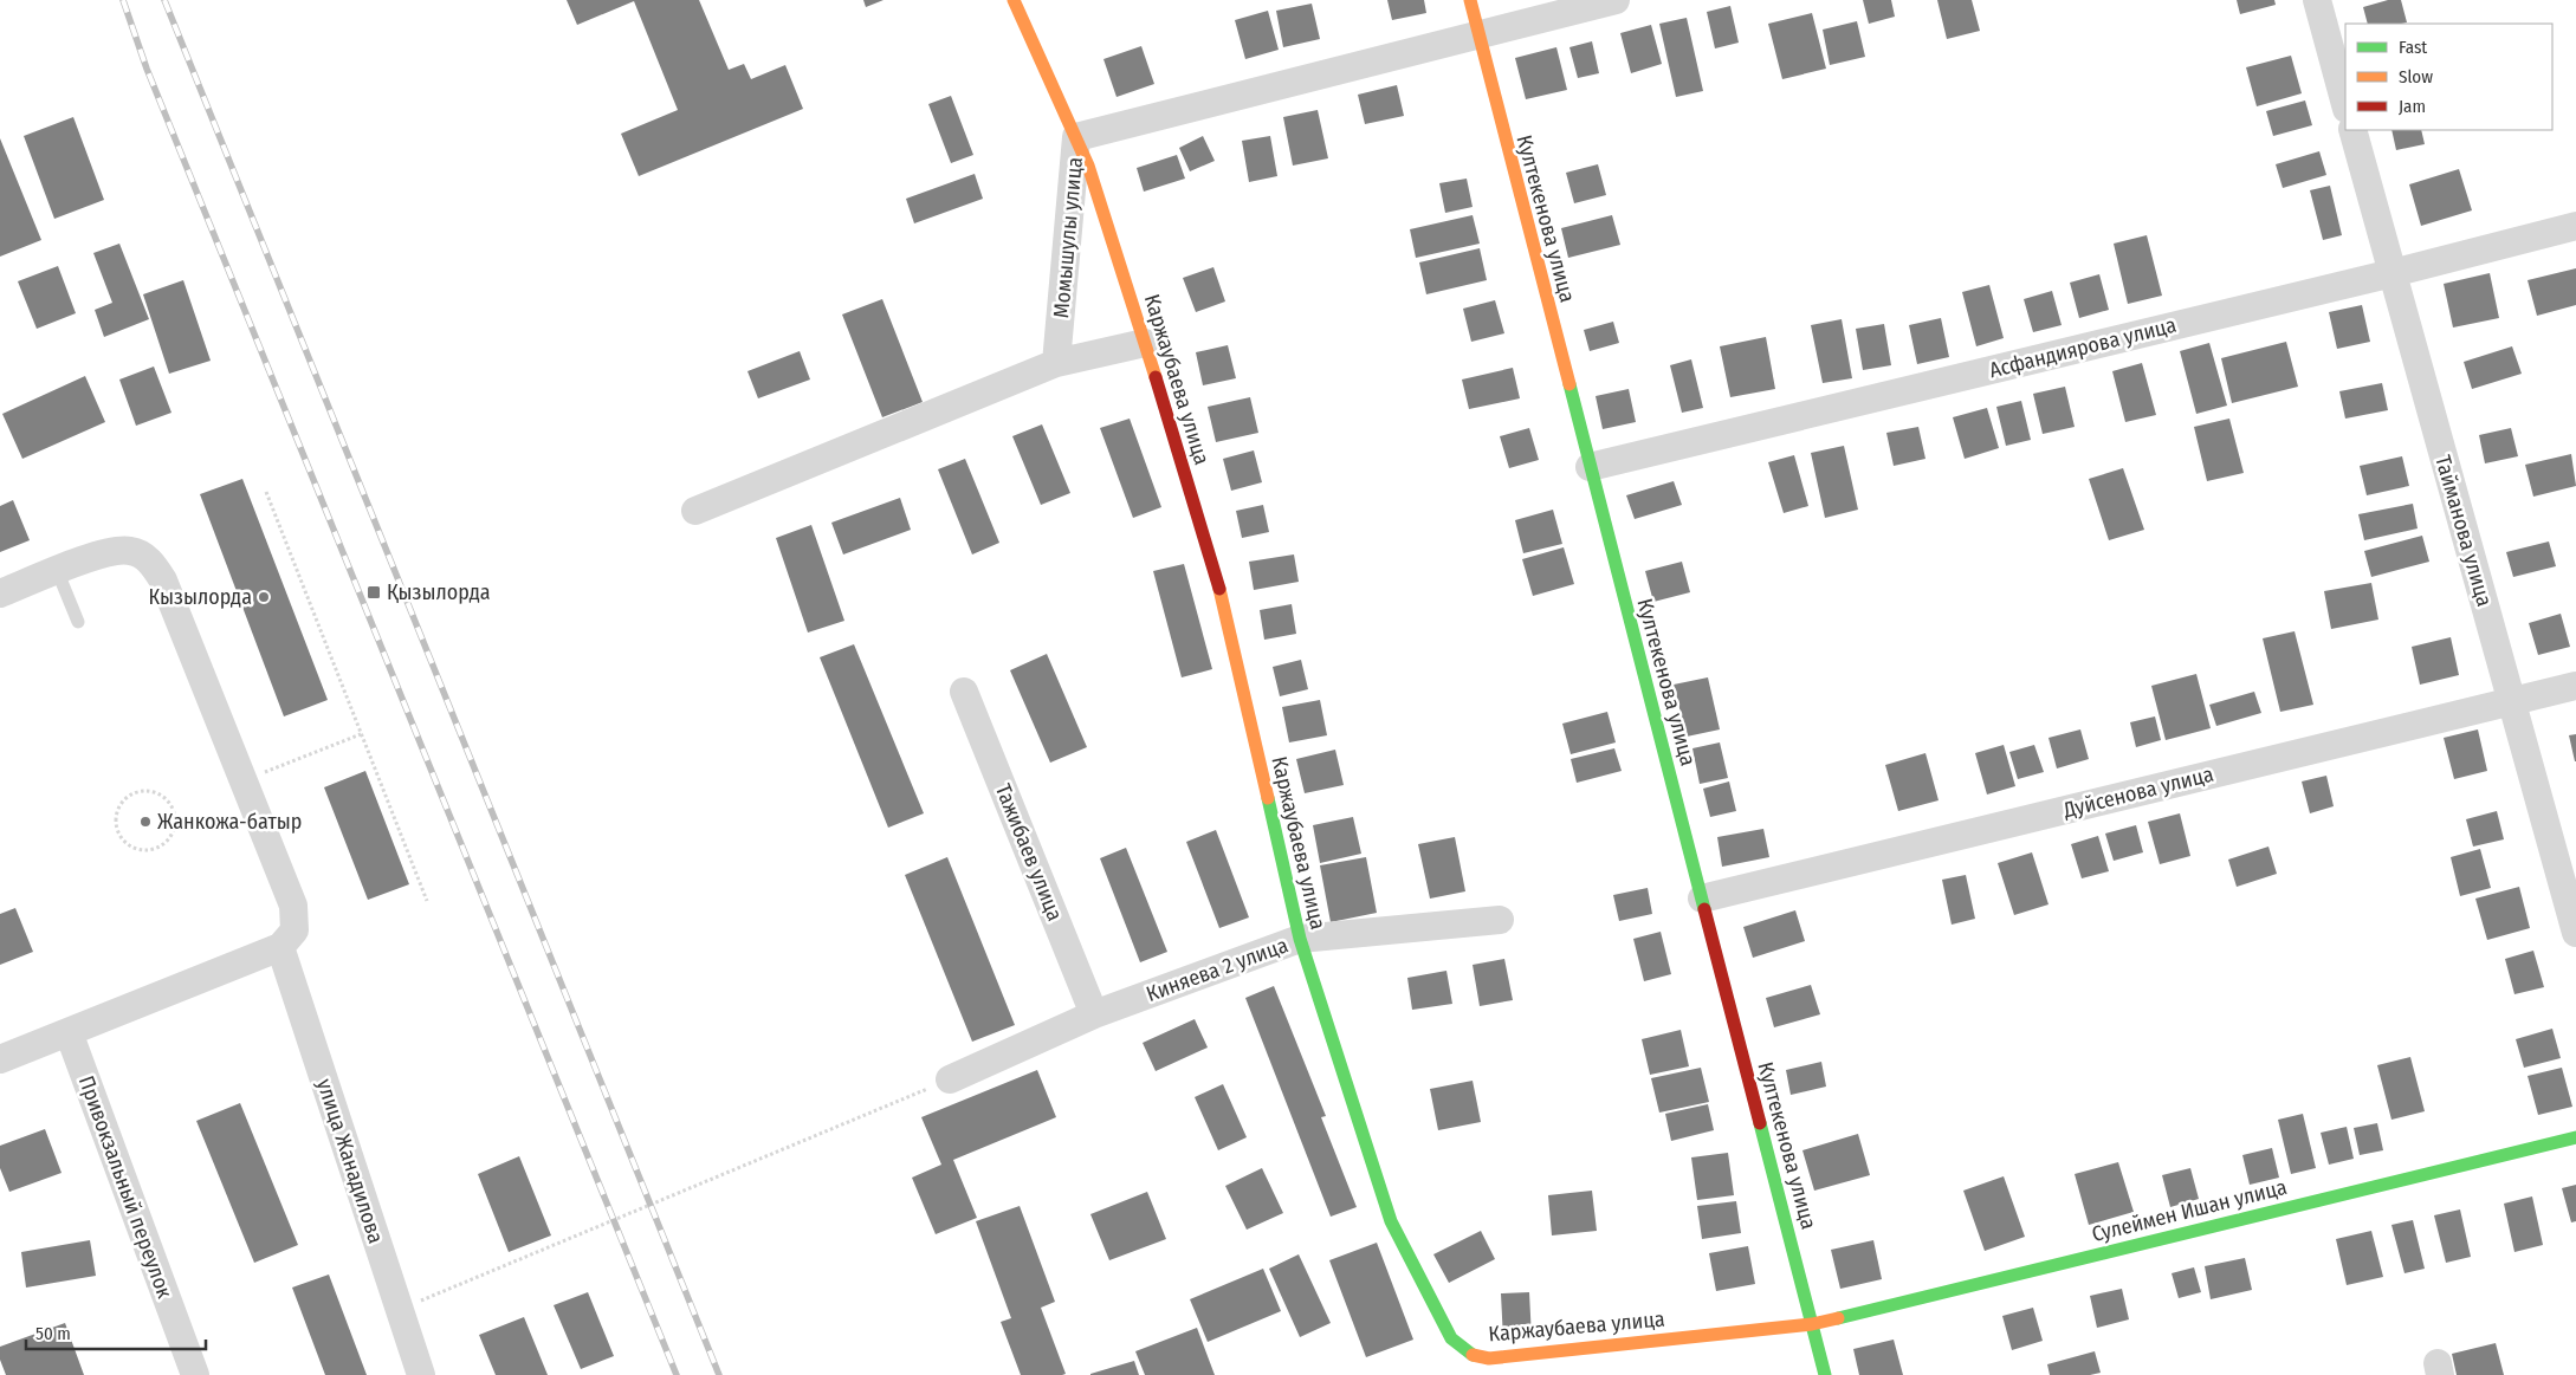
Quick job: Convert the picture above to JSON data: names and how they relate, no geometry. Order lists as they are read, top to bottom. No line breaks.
{"streets":{"street":["Култекенова улица","Момышулы улица","Асфандиярова улица","Каржаубаева улица","Тайманова улица","Дуйсенова улица","Тажибаев улица","Киняева 2 улица","улица Жанадилова","Привокзальный переулок","Сулеймен Ишан улица"]},"crossings":[["Култекенова улица","Момышулы улица"],["Култекенова улица","Асфандиярова улица"],["Култекенова улица","Каржаубаева улица"],["Култекенова улица","Дуйсенова улица"],["Култекенова улица","Сулеймен Ишан улица"],["Момышулы улица","Каржаубаева улица"],["Асфандиярова улица","Тайманова улица"],["Каржаубаева улица","Киняева 2 улица"],["Каржаубаева улица","Сулеймен Ишан улица"],["Тайманова улица","Дуйсенова улица"],["Тажибаев улица","Киняева 2 улица"]],"places":{"transit":["Қызылорда"],"other":["Кызылорда","Жанкожа-батыр"]},"legend":["Fast","Slow","Jam"],"scale_bar":"50 m"}
